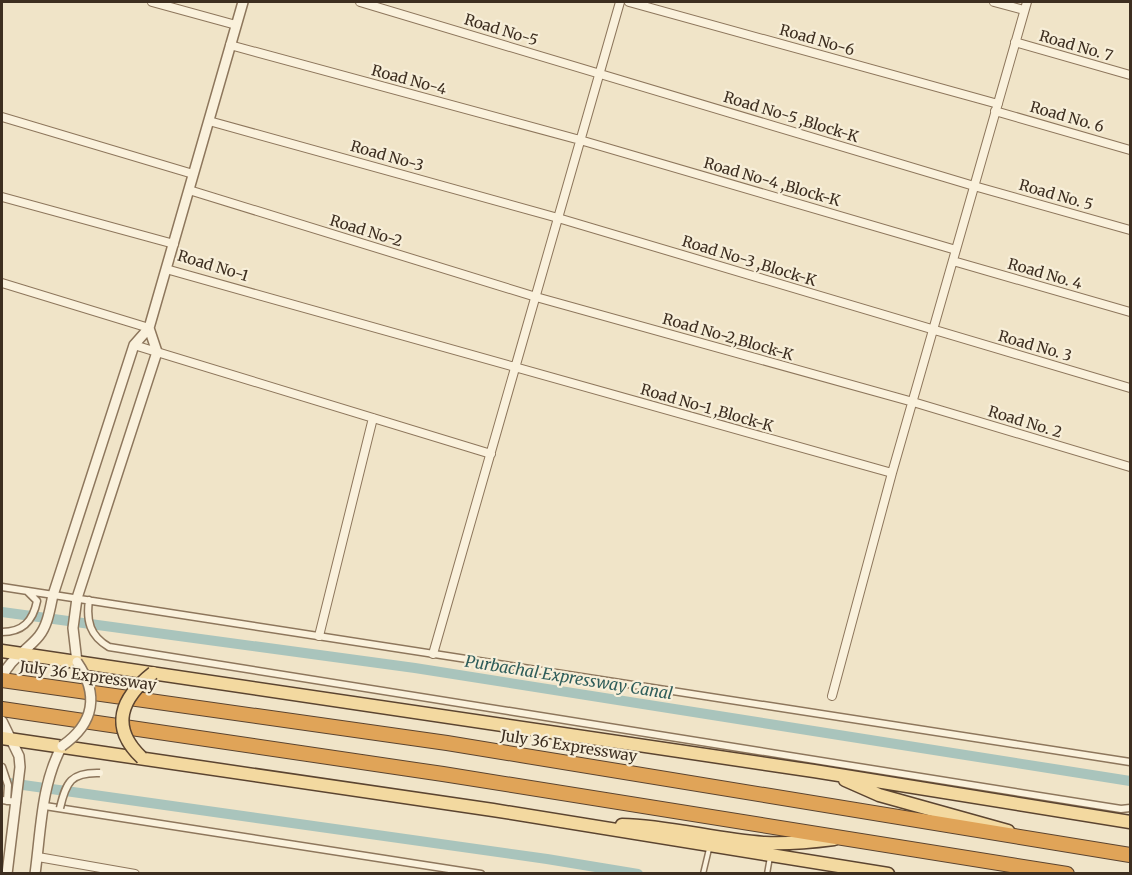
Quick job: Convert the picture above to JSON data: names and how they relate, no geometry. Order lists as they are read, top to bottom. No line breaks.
{"streets":{"highway":["July 36 Expressway"],"street":["Road No-5","Road No-6","Road No. 7","Road No-4","Road No-5 ,Block-K","Road No. 6","Road No-3","Road No-4 ,Block-K","Road No. 5","Road No-2","Road No-3 ,Block-K","Road No-1","Road No. 4","Road No-2,Block-K","Road No. 3","Road No-1 ,Block-K","Road No. 2"]},"crossings":[["Road No-5","Road No-5 ,Block-K"],["Road No-6","Road No. 6"],["Road No-4","Road No-4 ,Block-K"],["Road No-4","Road No-1"],["Road No-5 ,Block-K","Road No. 5"],["Road No-3","Road No-3 ,Block-K"],["Road No-3","Road No-1"],["Road No-2","Road No-1"],["Road No-2","Road No-2,Block-K"],["Road No-3 ,Block-K","Road No. 3"],["Road No-1","Road No-1 ,Block-K"],["Road No-2,Block-K","Road No. 2"]],"water":["Purbachal Expressway Canal"]}
